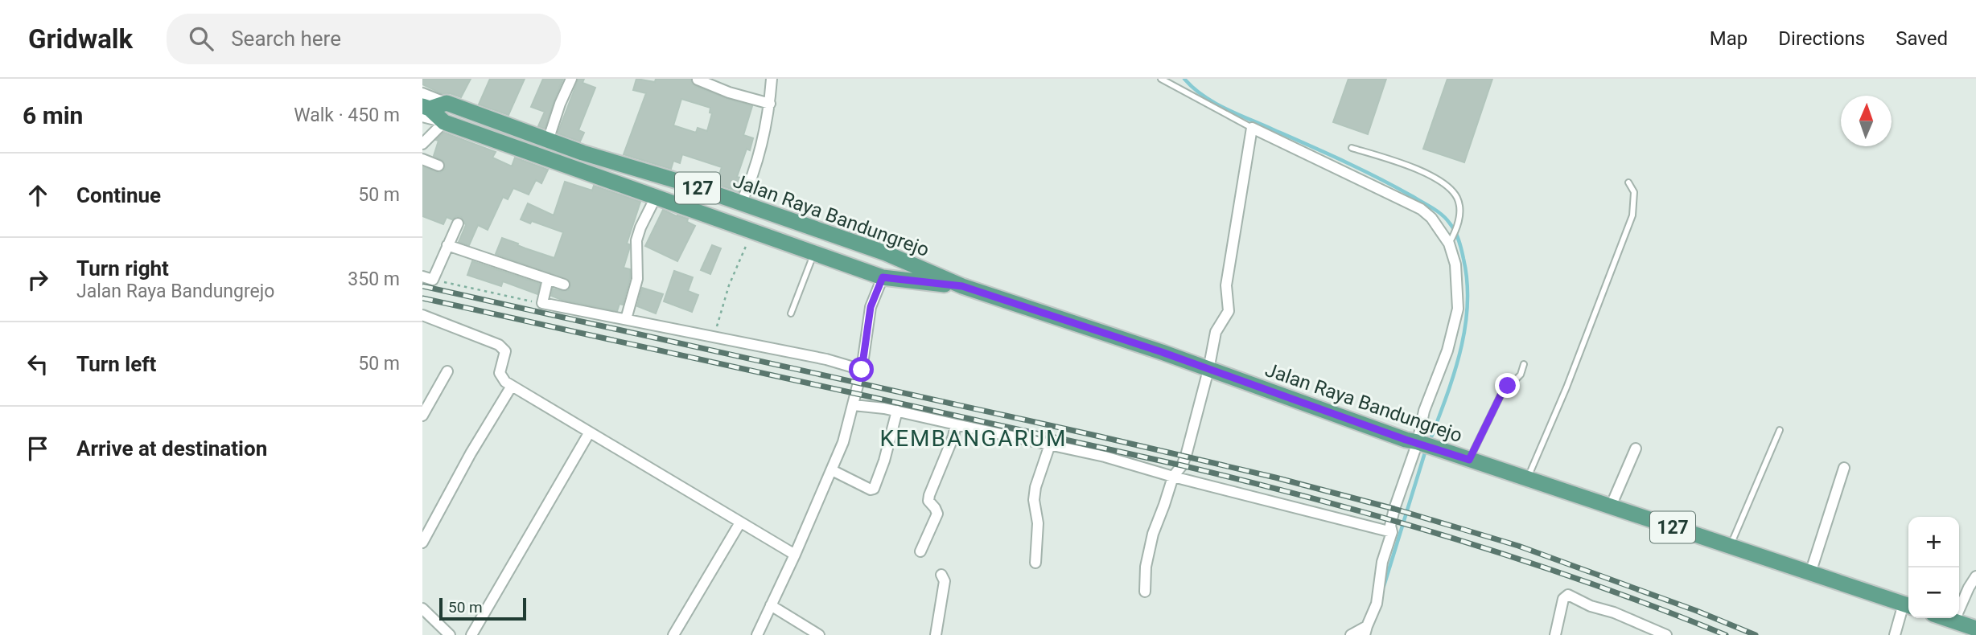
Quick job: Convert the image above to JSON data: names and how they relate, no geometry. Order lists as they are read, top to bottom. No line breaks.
{"streets":{"main road":["127","Jalan Raya Bandungrejo"]},"districts":["KEMBANGARUM"],"scale_bar":"50 m","north":"top","page":{"header":"Gridwalk","search":"Search here","nav":["Map","Directions","Saved"],"heading":["6 min","Walk · 450 m"],"list":[["Continue","50 m"],["Turn right","Jalan Raya Bandungrejo","350 m"],["Turn left","50 m"],"Arrive at destination"],"map_buttons":["+","−"],"scale":"50 m"}}
